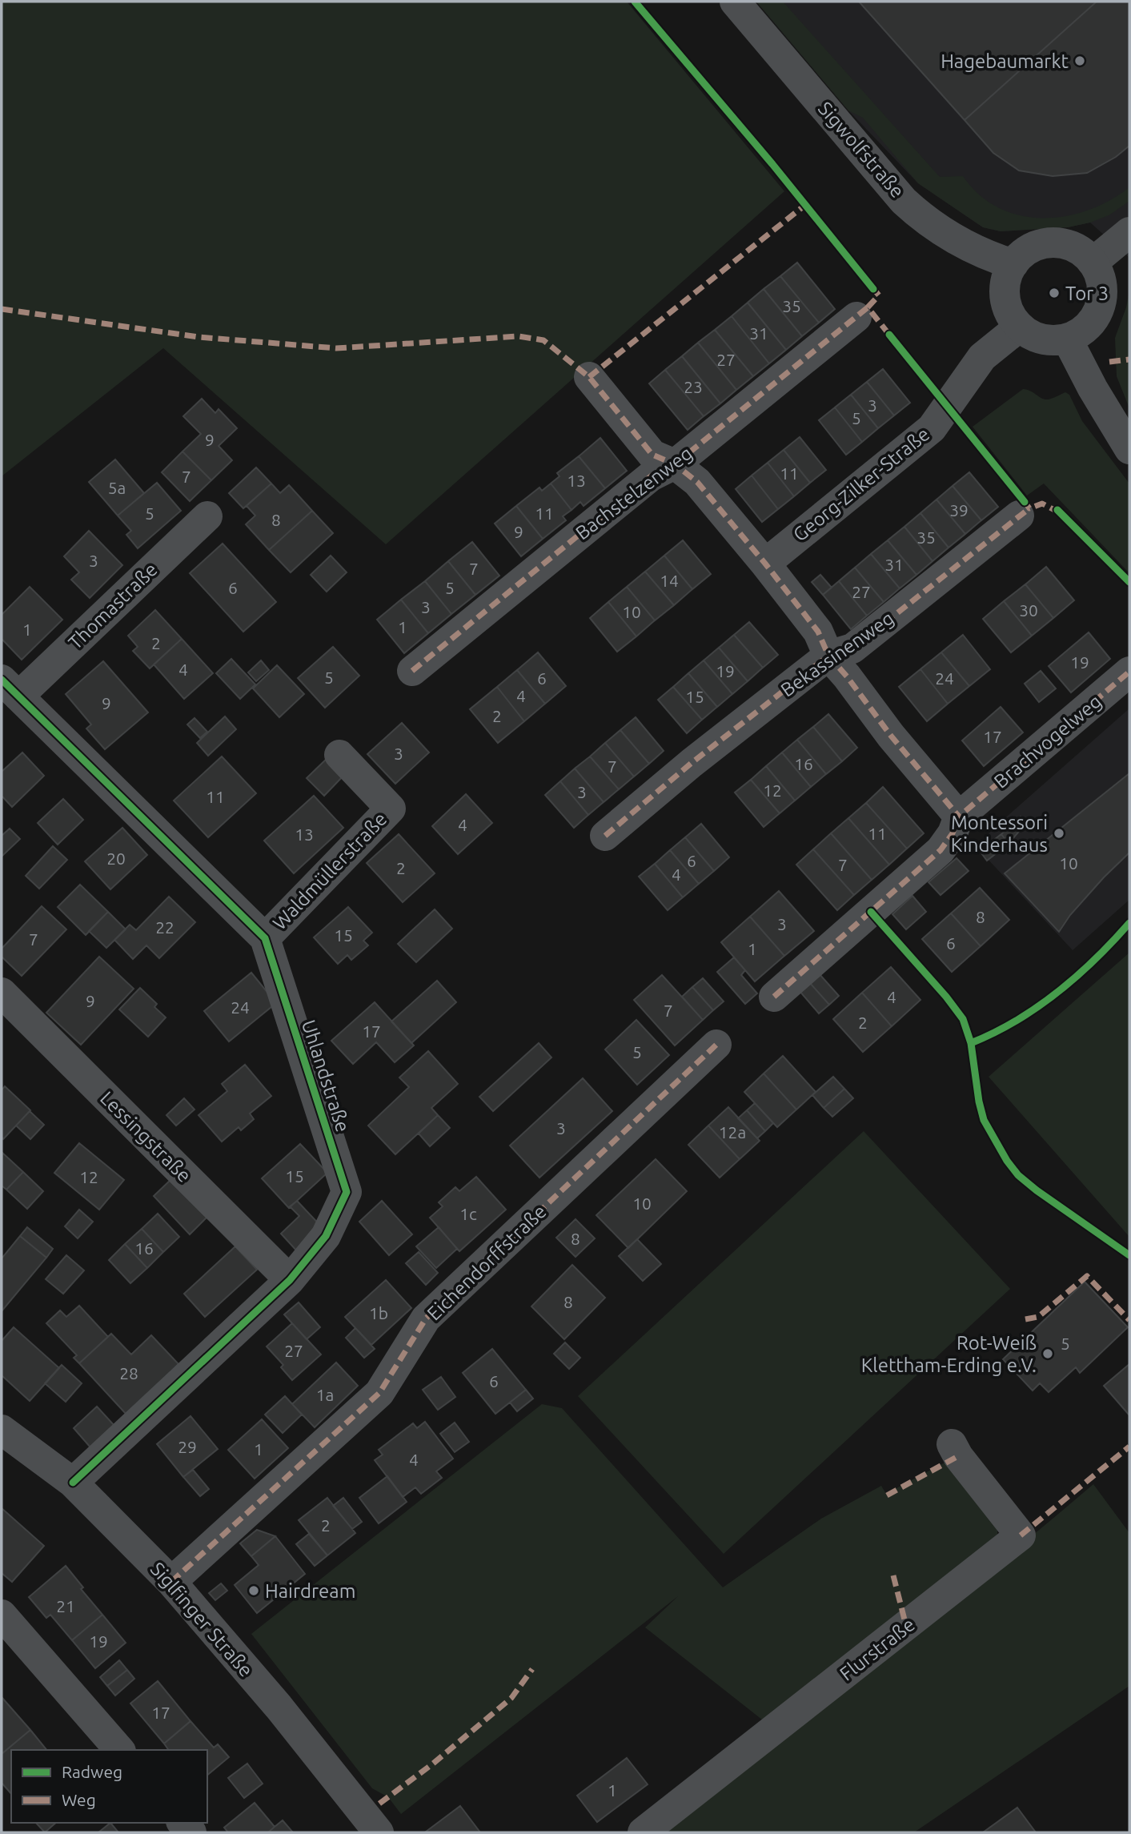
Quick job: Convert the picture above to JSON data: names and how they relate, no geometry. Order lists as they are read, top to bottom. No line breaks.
{"streets":{"street":["Sigwolfstraße","Georg-Zilker-Straße","Bachstelzenweg","Thomastraße","Bekassinenweg","Brachvogelweg","Waldmüllerstraße","Uhlandstraße","Lessingstraße","Eichendorffstraße","Siglfinger Straße","Flurstraße"]},"crossings":[["Sigwolfstraße","Georg-Zilker-Straße"],["Thomastraße","Uhlandstraße"],["Waldmüllerstraße","Uhlandstraße"],["Uhlandstraße","Lessingstraße"],["Uhlandstraße","Siglfinger Straße"],["Eichendorffstraße","Siglfinger Straße"]],"places":["Hagebaumarkt","Tor 3","Montessori Kinderhaus","Rot-Weiß Klettham-Erding e.V.","Hairdream"],"house_numbers":["35","31","27","23","3","5","9","11","7","13","5a","39","5","11","8","9","35","3","31","7","14","6","5","27","3","30","10","1","1","2","19","4","19","5","6","24","4","15","9","2","17","3","16","7","12","3","11","4","11","13","20","6","10","7","2","4","8","3","22","15","7","6","1","4","9","24","7","2","17","5","3","12a","15","12","10","1c","8","16","8","1b","5","27","28","6","1a","29","1","4","2","21","19","17","1"],"legend":["Radweg","Weg"]}
